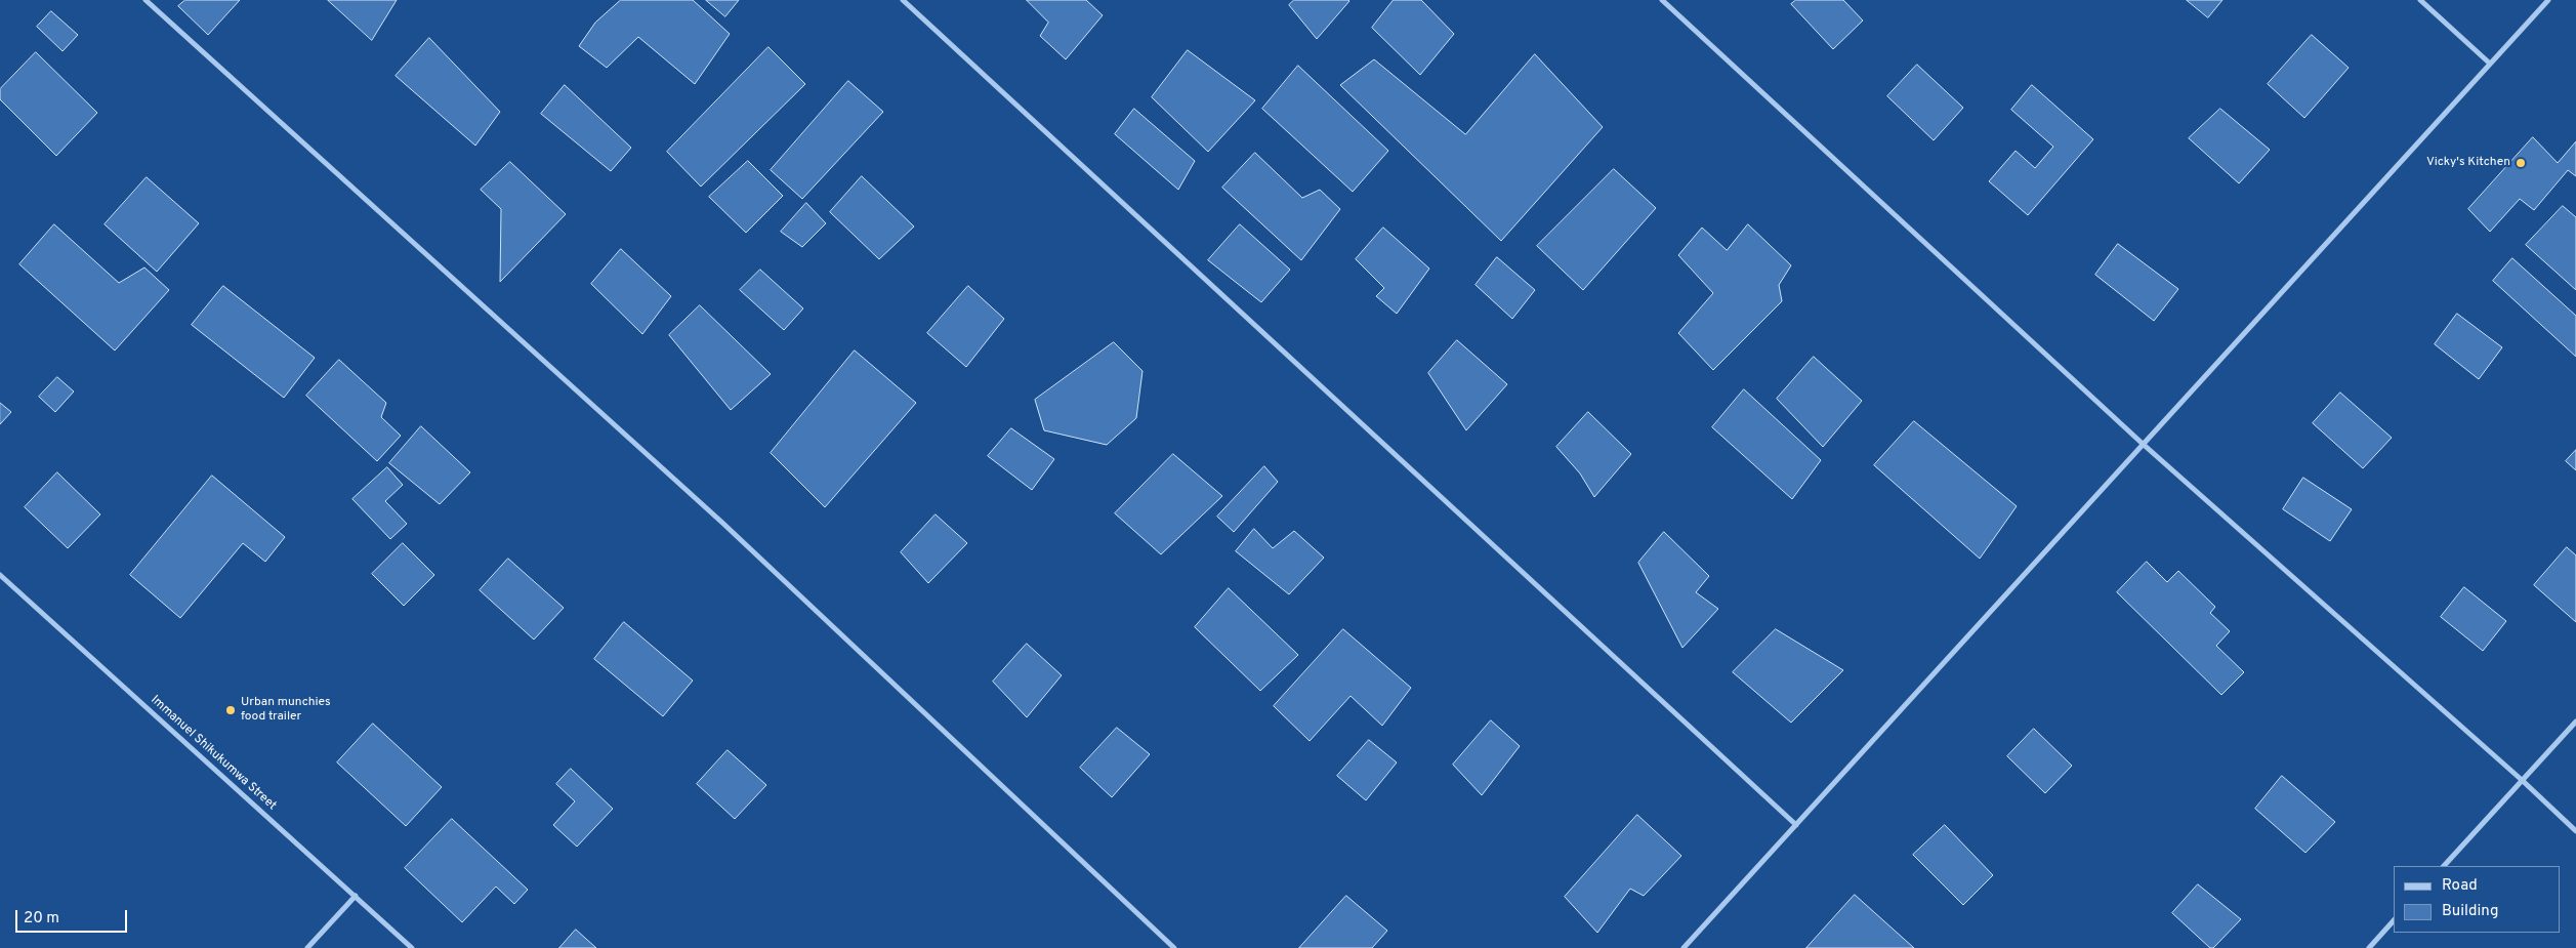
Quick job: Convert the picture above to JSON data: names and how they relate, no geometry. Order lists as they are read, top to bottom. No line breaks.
{"streets":{"street":["Immanuel Shikukumwa Street"]},"places":["Vicky's Kitchen","Urban munchies food trailer"],"legend":["Road","Building"],"scale_bar":"20 m"}
